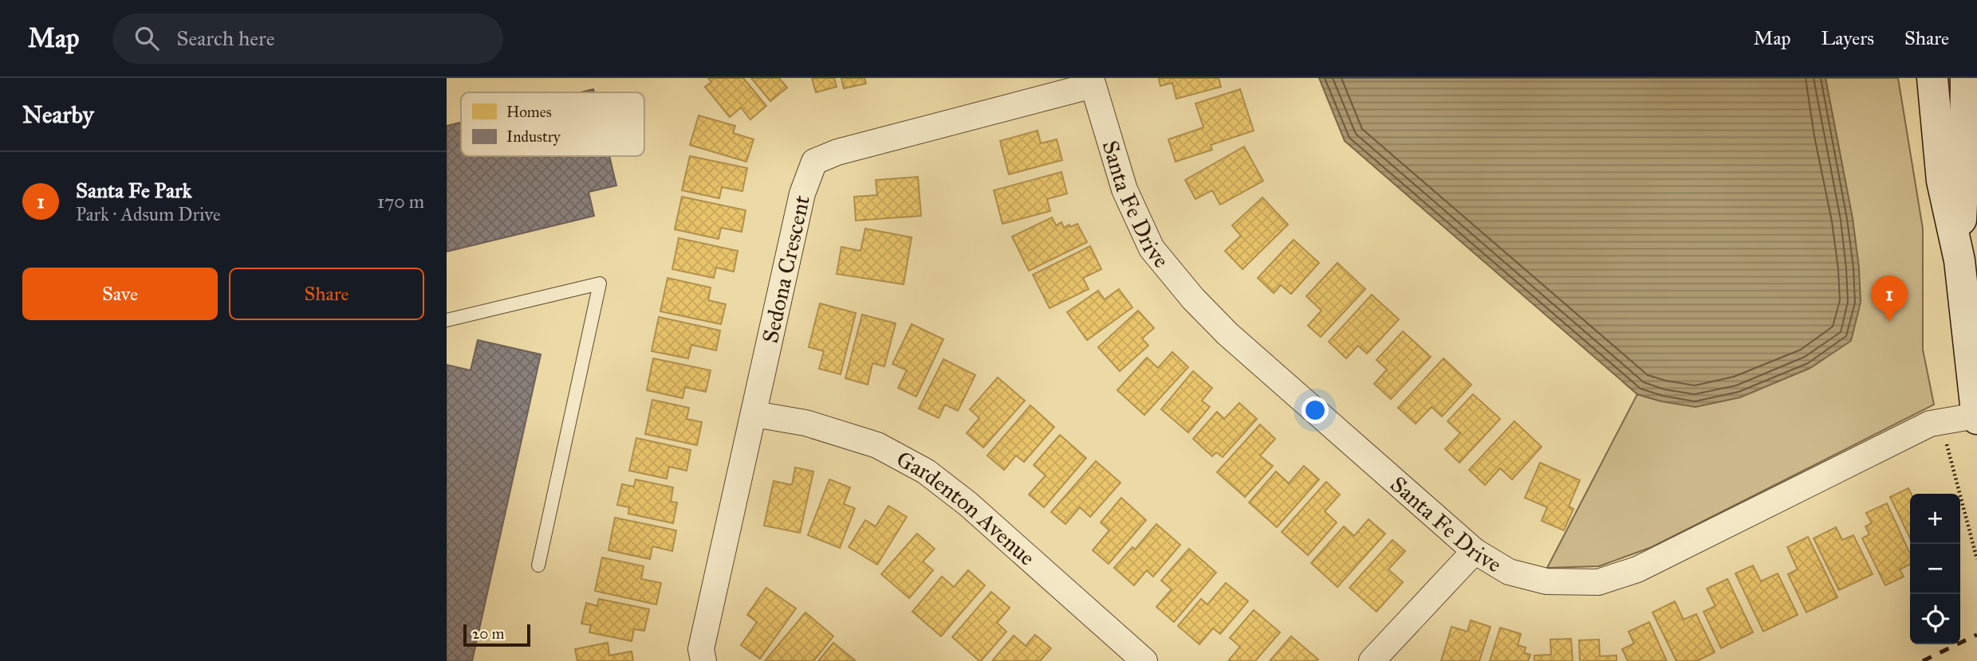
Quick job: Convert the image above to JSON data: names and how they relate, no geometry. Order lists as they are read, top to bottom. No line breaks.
{"streets":{"street":["Santa Fe Drive","Sedona Crescent","Gardenton Avenue"]},"crossings":[["Santa Fe Drive","Sedona Crescent"],["Sedona Crescent","Gardenton Avenue"]],"legend":["Homes","Industry"],"scale_bar":"20 m","page":{"header":"Map","search":"Search here","nav":["Map","Layers","Share"],"heading":"Nearby","list":[{"mark":"1","name":"Santa Fe Park","note":"Park · Adsum Drive","value":"170 m"}],"buttons":["Save","Share"],"pins":"1","map_buttons":["+","−"],"scale":"20 m"}}
